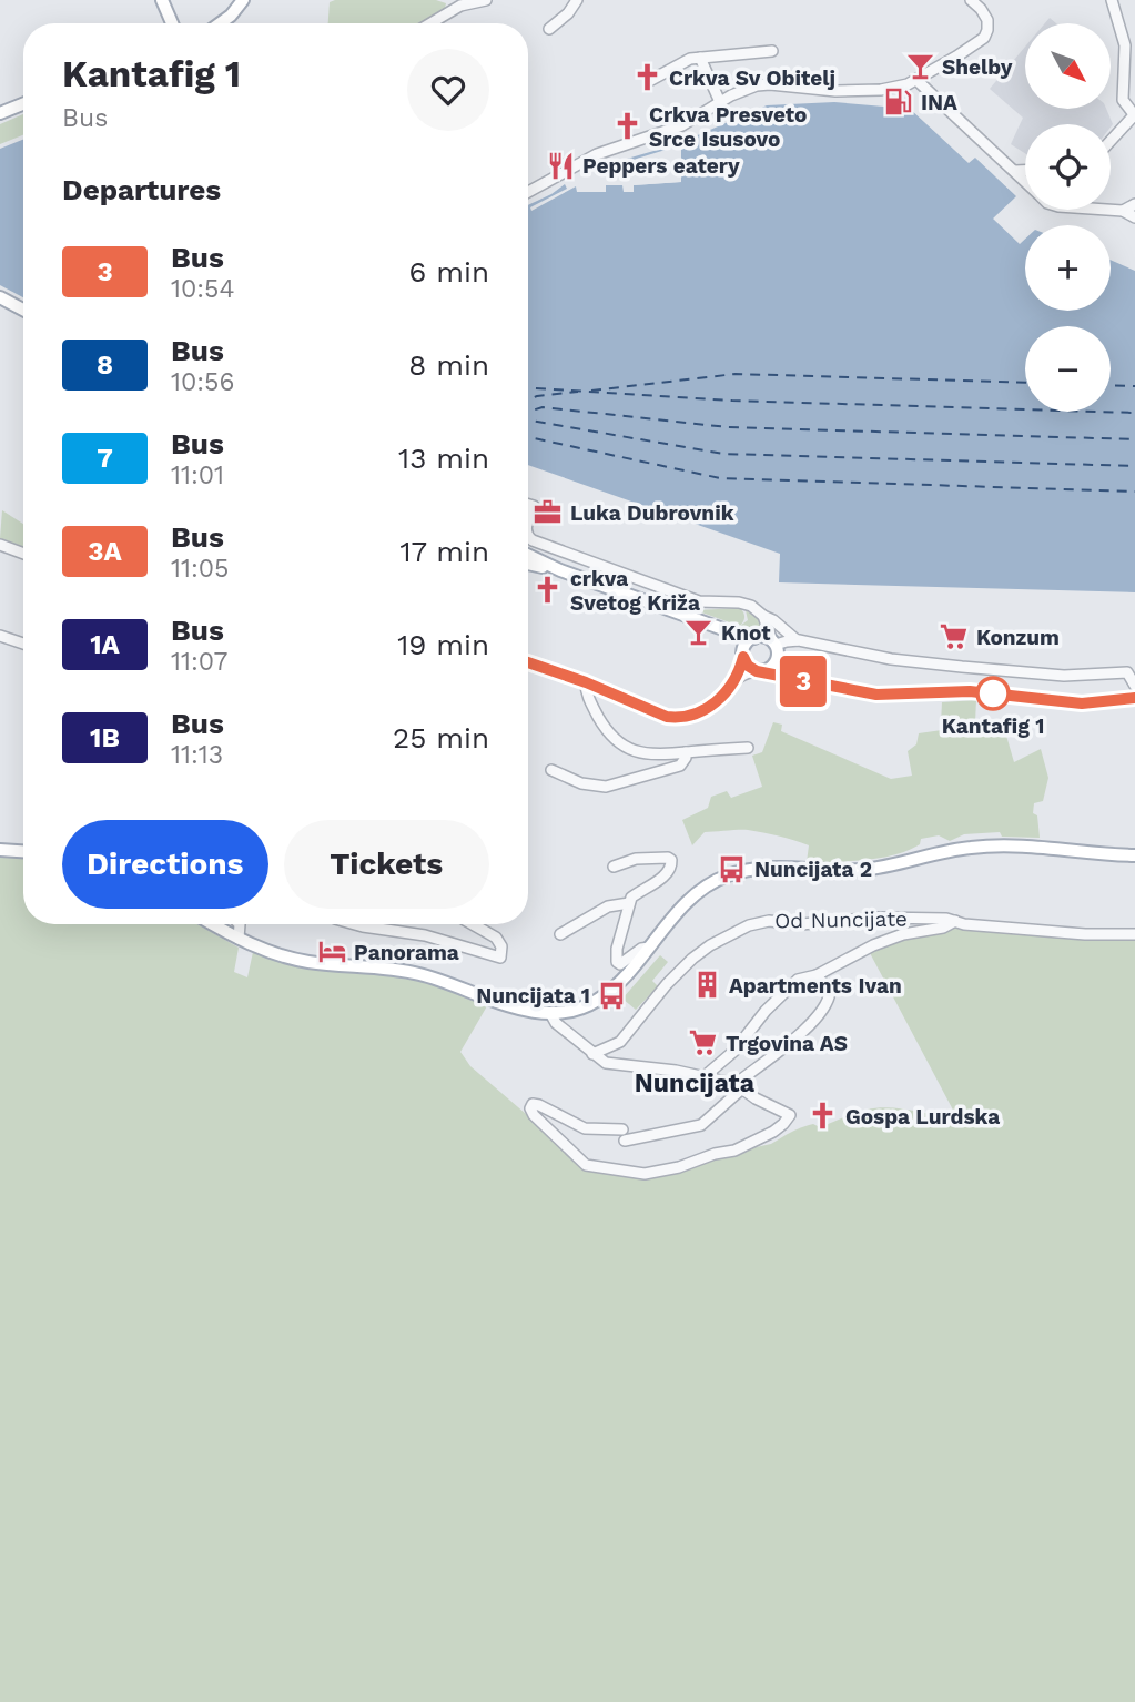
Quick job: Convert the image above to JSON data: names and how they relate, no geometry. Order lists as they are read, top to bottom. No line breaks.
{"streets":{"street":["Od Nuncijate"]},"districts":["Nuncijata"],"places":{"bar":["Shelby","Knot"],"church":["Crkva Sv Obitelj","Crkva Presveto Srce Isusovo","crkva Svetog Križa","Gospa Lurdska"],"fuel station":["INA"],"restaurant":["Peppers eatery"],"office":["Luka Dubrovnik"],"supermarket":["Konzum","Trgovina AS"],"other":["Kantafig 1"],"bus stop":["Nuncijata 2","Nuncijata 1"],"hotel":["Panorama"],"building":["Apartments Ivan"]},"lines":["bus line 3"],"north":"bottom right","page":{"on_map":"3","map_buttons":["+","−"],"heading":[["Kantafig 1","Bus"],"Departures"],"list":[{"mark":"3","name":"Bus","note":"10:54","value":"6 min"},{"mark":"8","name":"Bus","note":"10:56","value":"8 min"},{"mark":"7","name":"Bus","note":"11:01","value":"13 min"},{"mark":"3A","name":"Bus","note":"11:05","value":"17 min"},{"mark":"1A","name":"Bus","note":"11:07","value":"19 min"},{"mark":"1B","name":"Bus","note":"11:13","value":"25 min"}],"buttons":["Directions","Tickets"]}}
